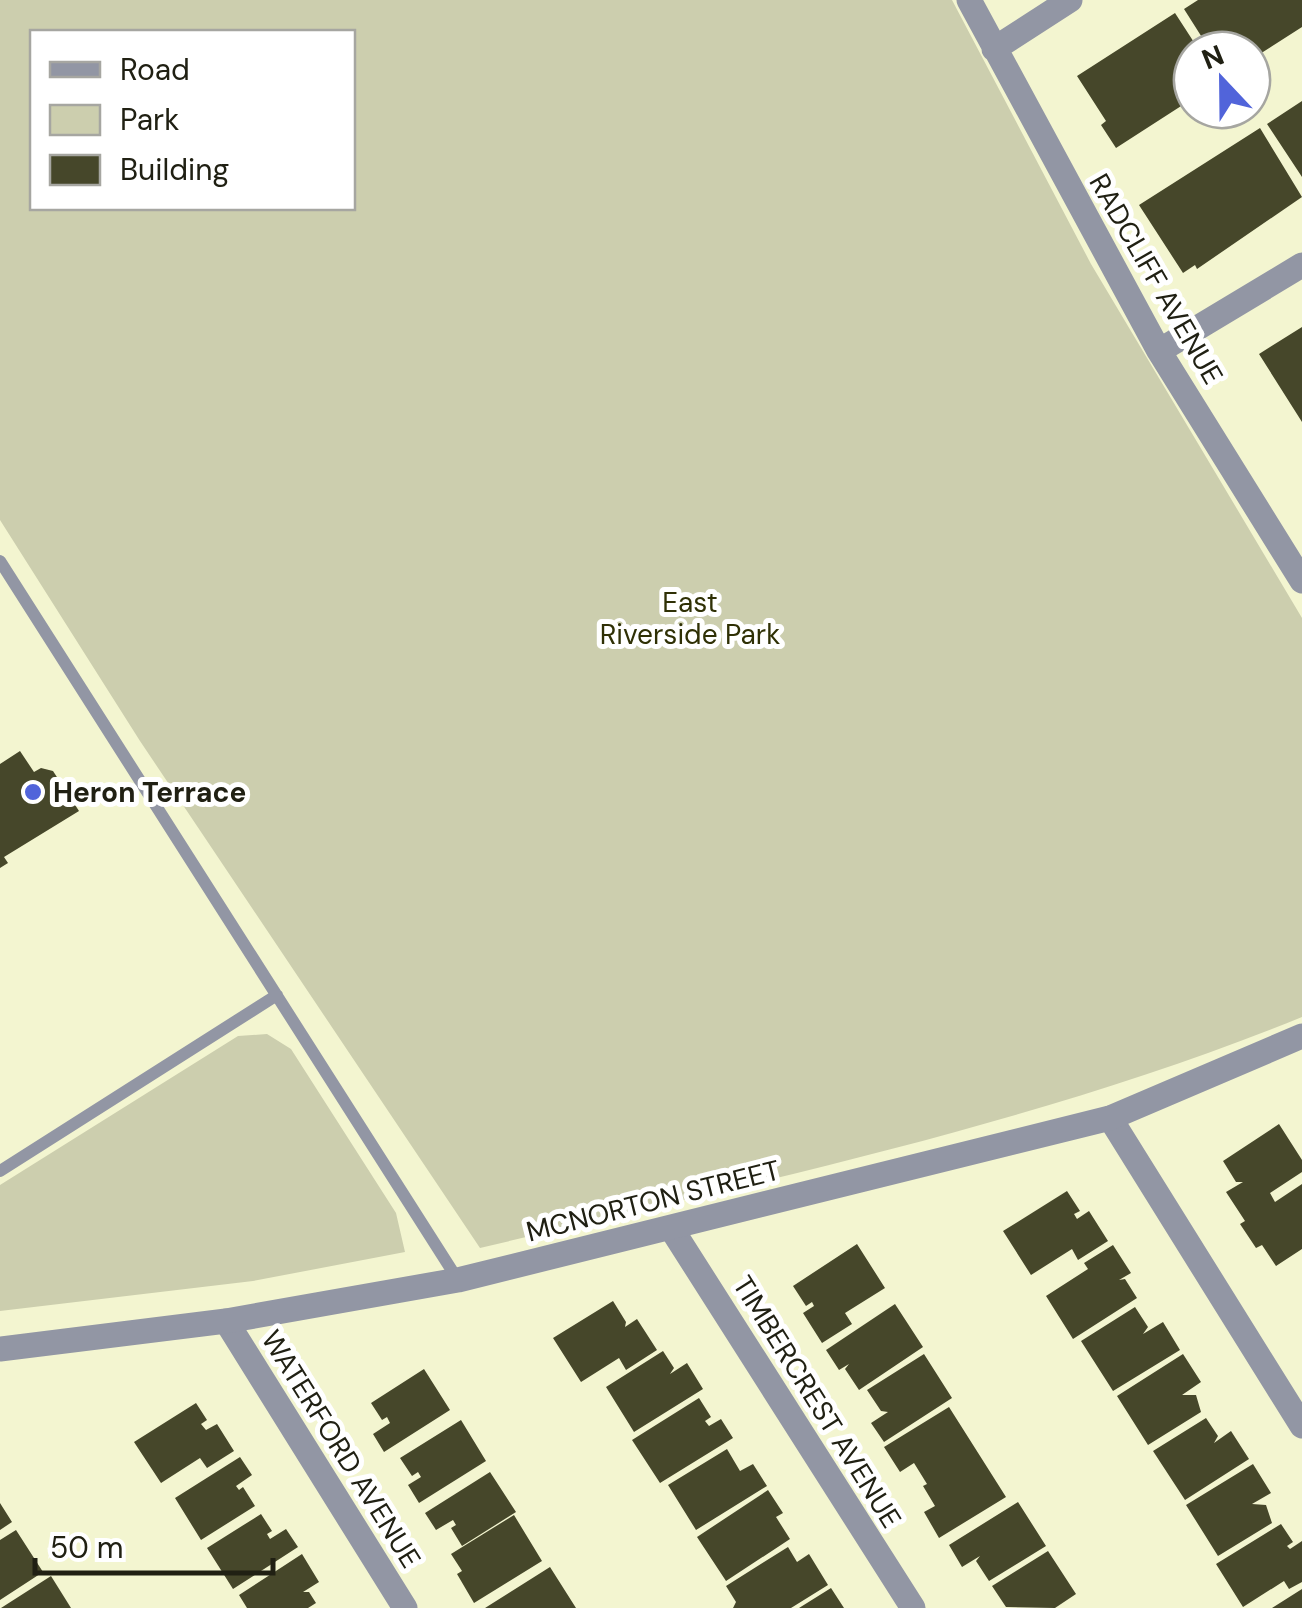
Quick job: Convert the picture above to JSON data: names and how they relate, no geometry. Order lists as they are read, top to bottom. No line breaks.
{"streets":{"street":["RADCLIFF AVENUE","MCNORTON STREET","TIMBERCREST AVENUE","WATERFORD AVENUE"]},"crossings":[["MCNORTON STREET","TIMBERCREST AVENUE"],["MCNORTON STREET","WATERFORD AVENUE"]],"parks":["East Riverside Park"],"places":["Heron Terrace"],"legend":["Road","Park","Building"],"scale_bar":"50 m","north":"top"}
